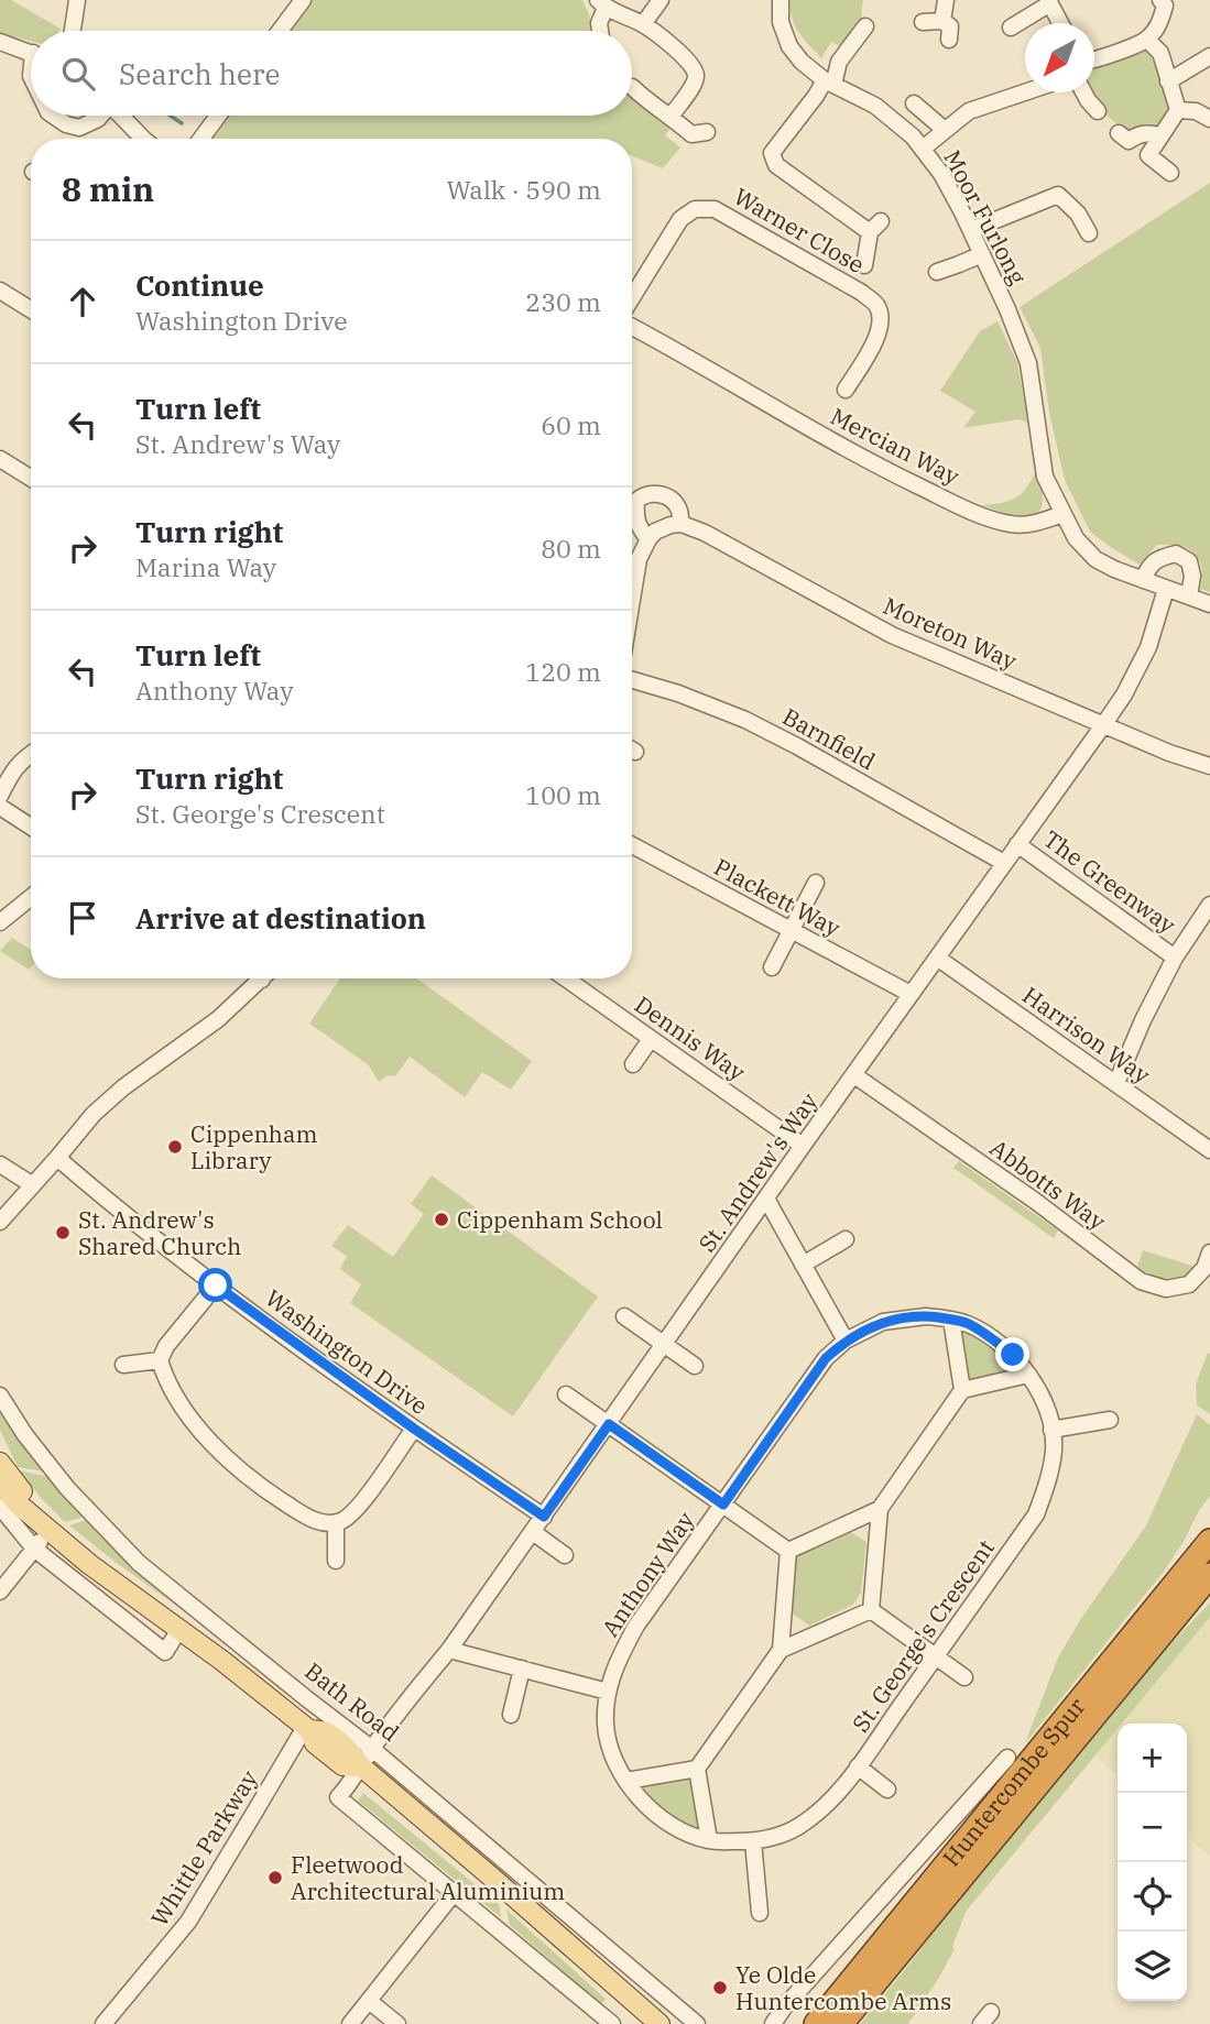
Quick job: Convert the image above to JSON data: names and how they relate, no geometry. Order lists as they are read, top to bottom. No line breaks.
{"streets":{"highway":["Huntercombe Spur"],"main road":["Bath Road"],"street":["Moor Furlong","Warner Close","Mercian Way","Moreton Way","Barnfield","The Greenway","Plackett Way","Harrison Way","Dennis Way","St. Andrew's Way","Abbotts Way","Washington Drive","Anthony Way","St. George's Crescent","Whittle Parkway"]},"crossings":[["Moor Furlong","Mercian Way"],["Moreton Way","St. Andrew's Way"],["Barnfield","St. Andrew's Way"],["The Greenway","Harrison Way"],["The Greenway","St. Andrew's Way"],["Plackett Way","St. Andrew's Way"],["Harrison Way","St. Andrew's Way"],["Dennis Way","St. Andrew's Way"],["St. Andrew's Way","Abbotts Way"],["St. Andrew's Way","Washington Drive"],["St. Andrew's Way","Bath Road"],["Anthony Way","St. George's Crescent"],["Bath Road","Whittle Parkway"]],"places":["Cippenham Library","Cippenham School","St. Andrew's Shared Church","Fleetwood Architectural Aluminium","Ye Olde Huntercombe Arms"],"north":"bottom left","page":{"search":"Search here","heading":["8 min","Walk · 590 m"],"list":[["Continue","Washington Drive","230 m"],["Turn left","St. Andrew's Way","60 m"],["Turn right","Marina Way","80 m"],["Turn left","Anthony Way","120 m"],["Turn right","St. George's Crescent","100 m"],"Arrive at destination"],"map_buttons":["+","−"]}}
